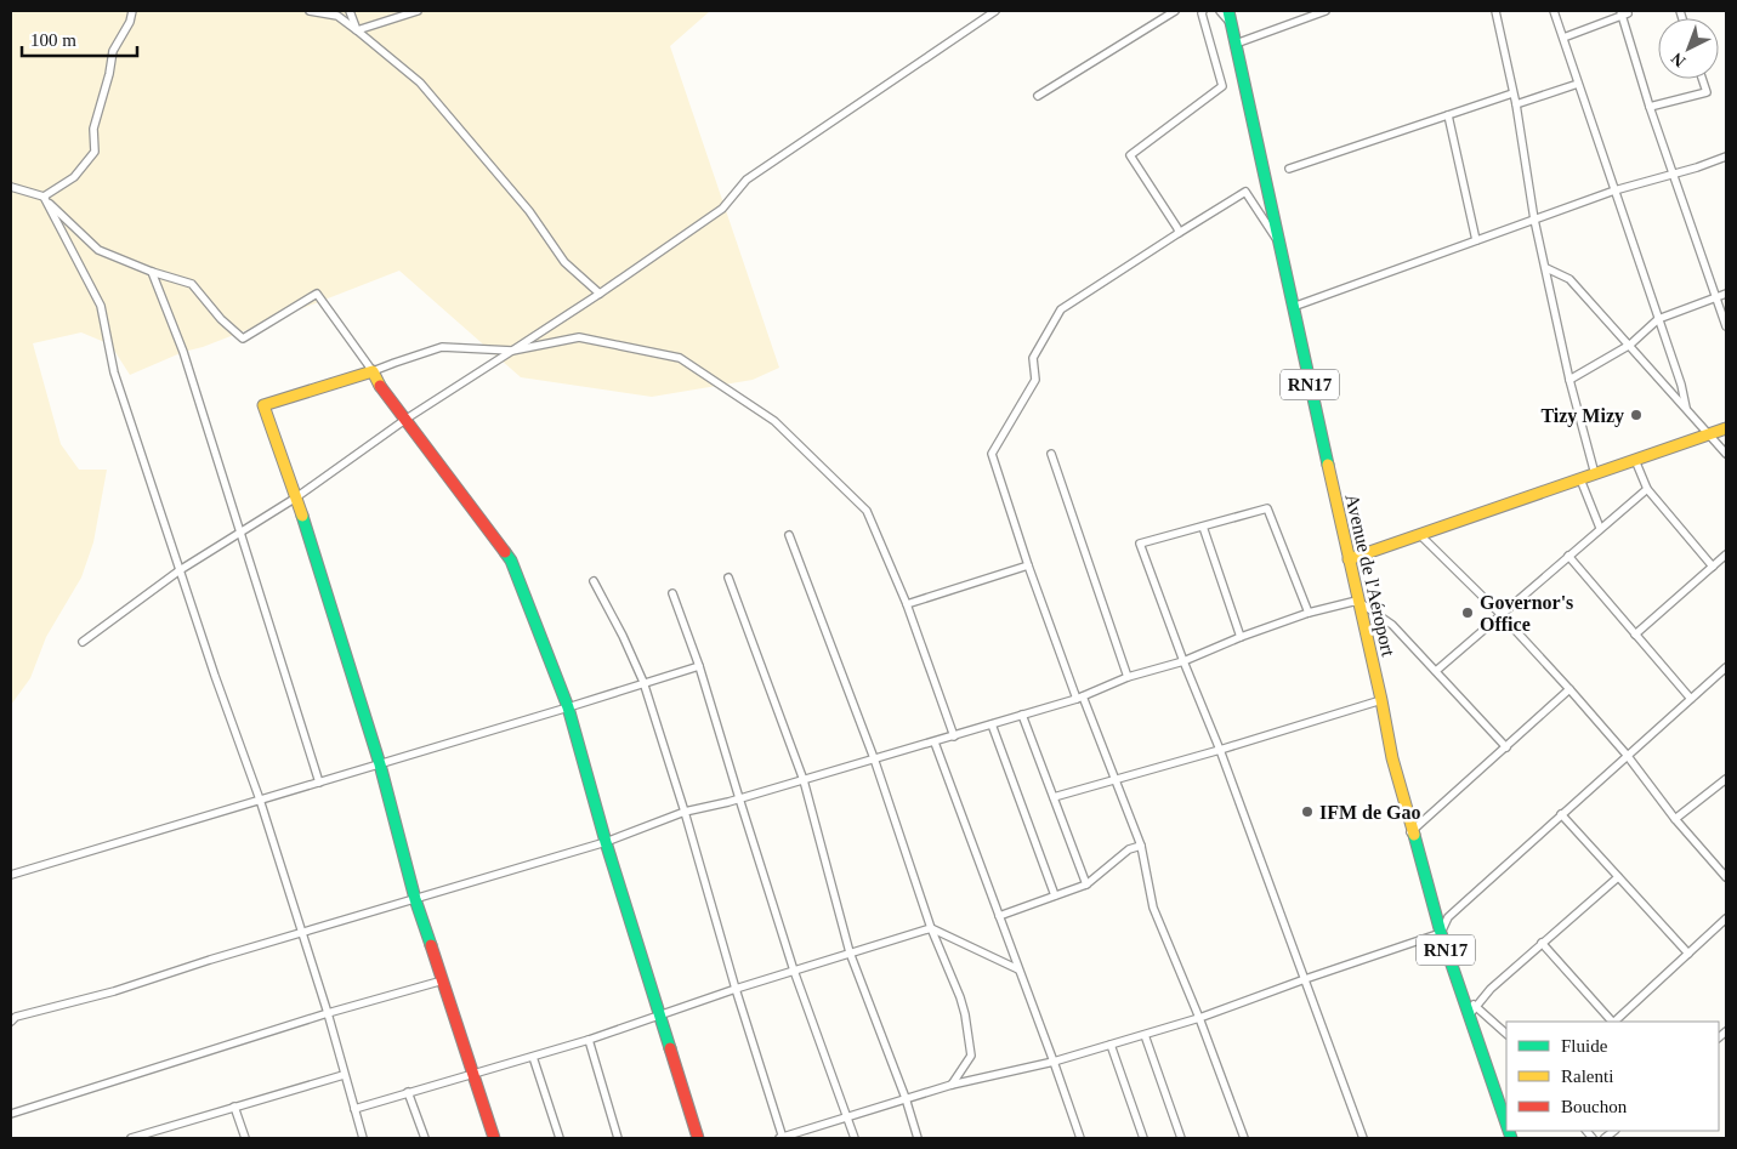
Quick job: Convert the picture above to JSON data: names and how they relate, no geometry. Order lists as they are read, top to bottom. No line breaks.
{"streets":{"street":["RN17","Avenue de l'Aéroport"]},"places":["Tizy Mizy","Governor's Office","IFM de Gao"],"legend":["Fluide","Ralenti","Bouchon"],"scale_bar":"100 m","north":"bottom left"}
